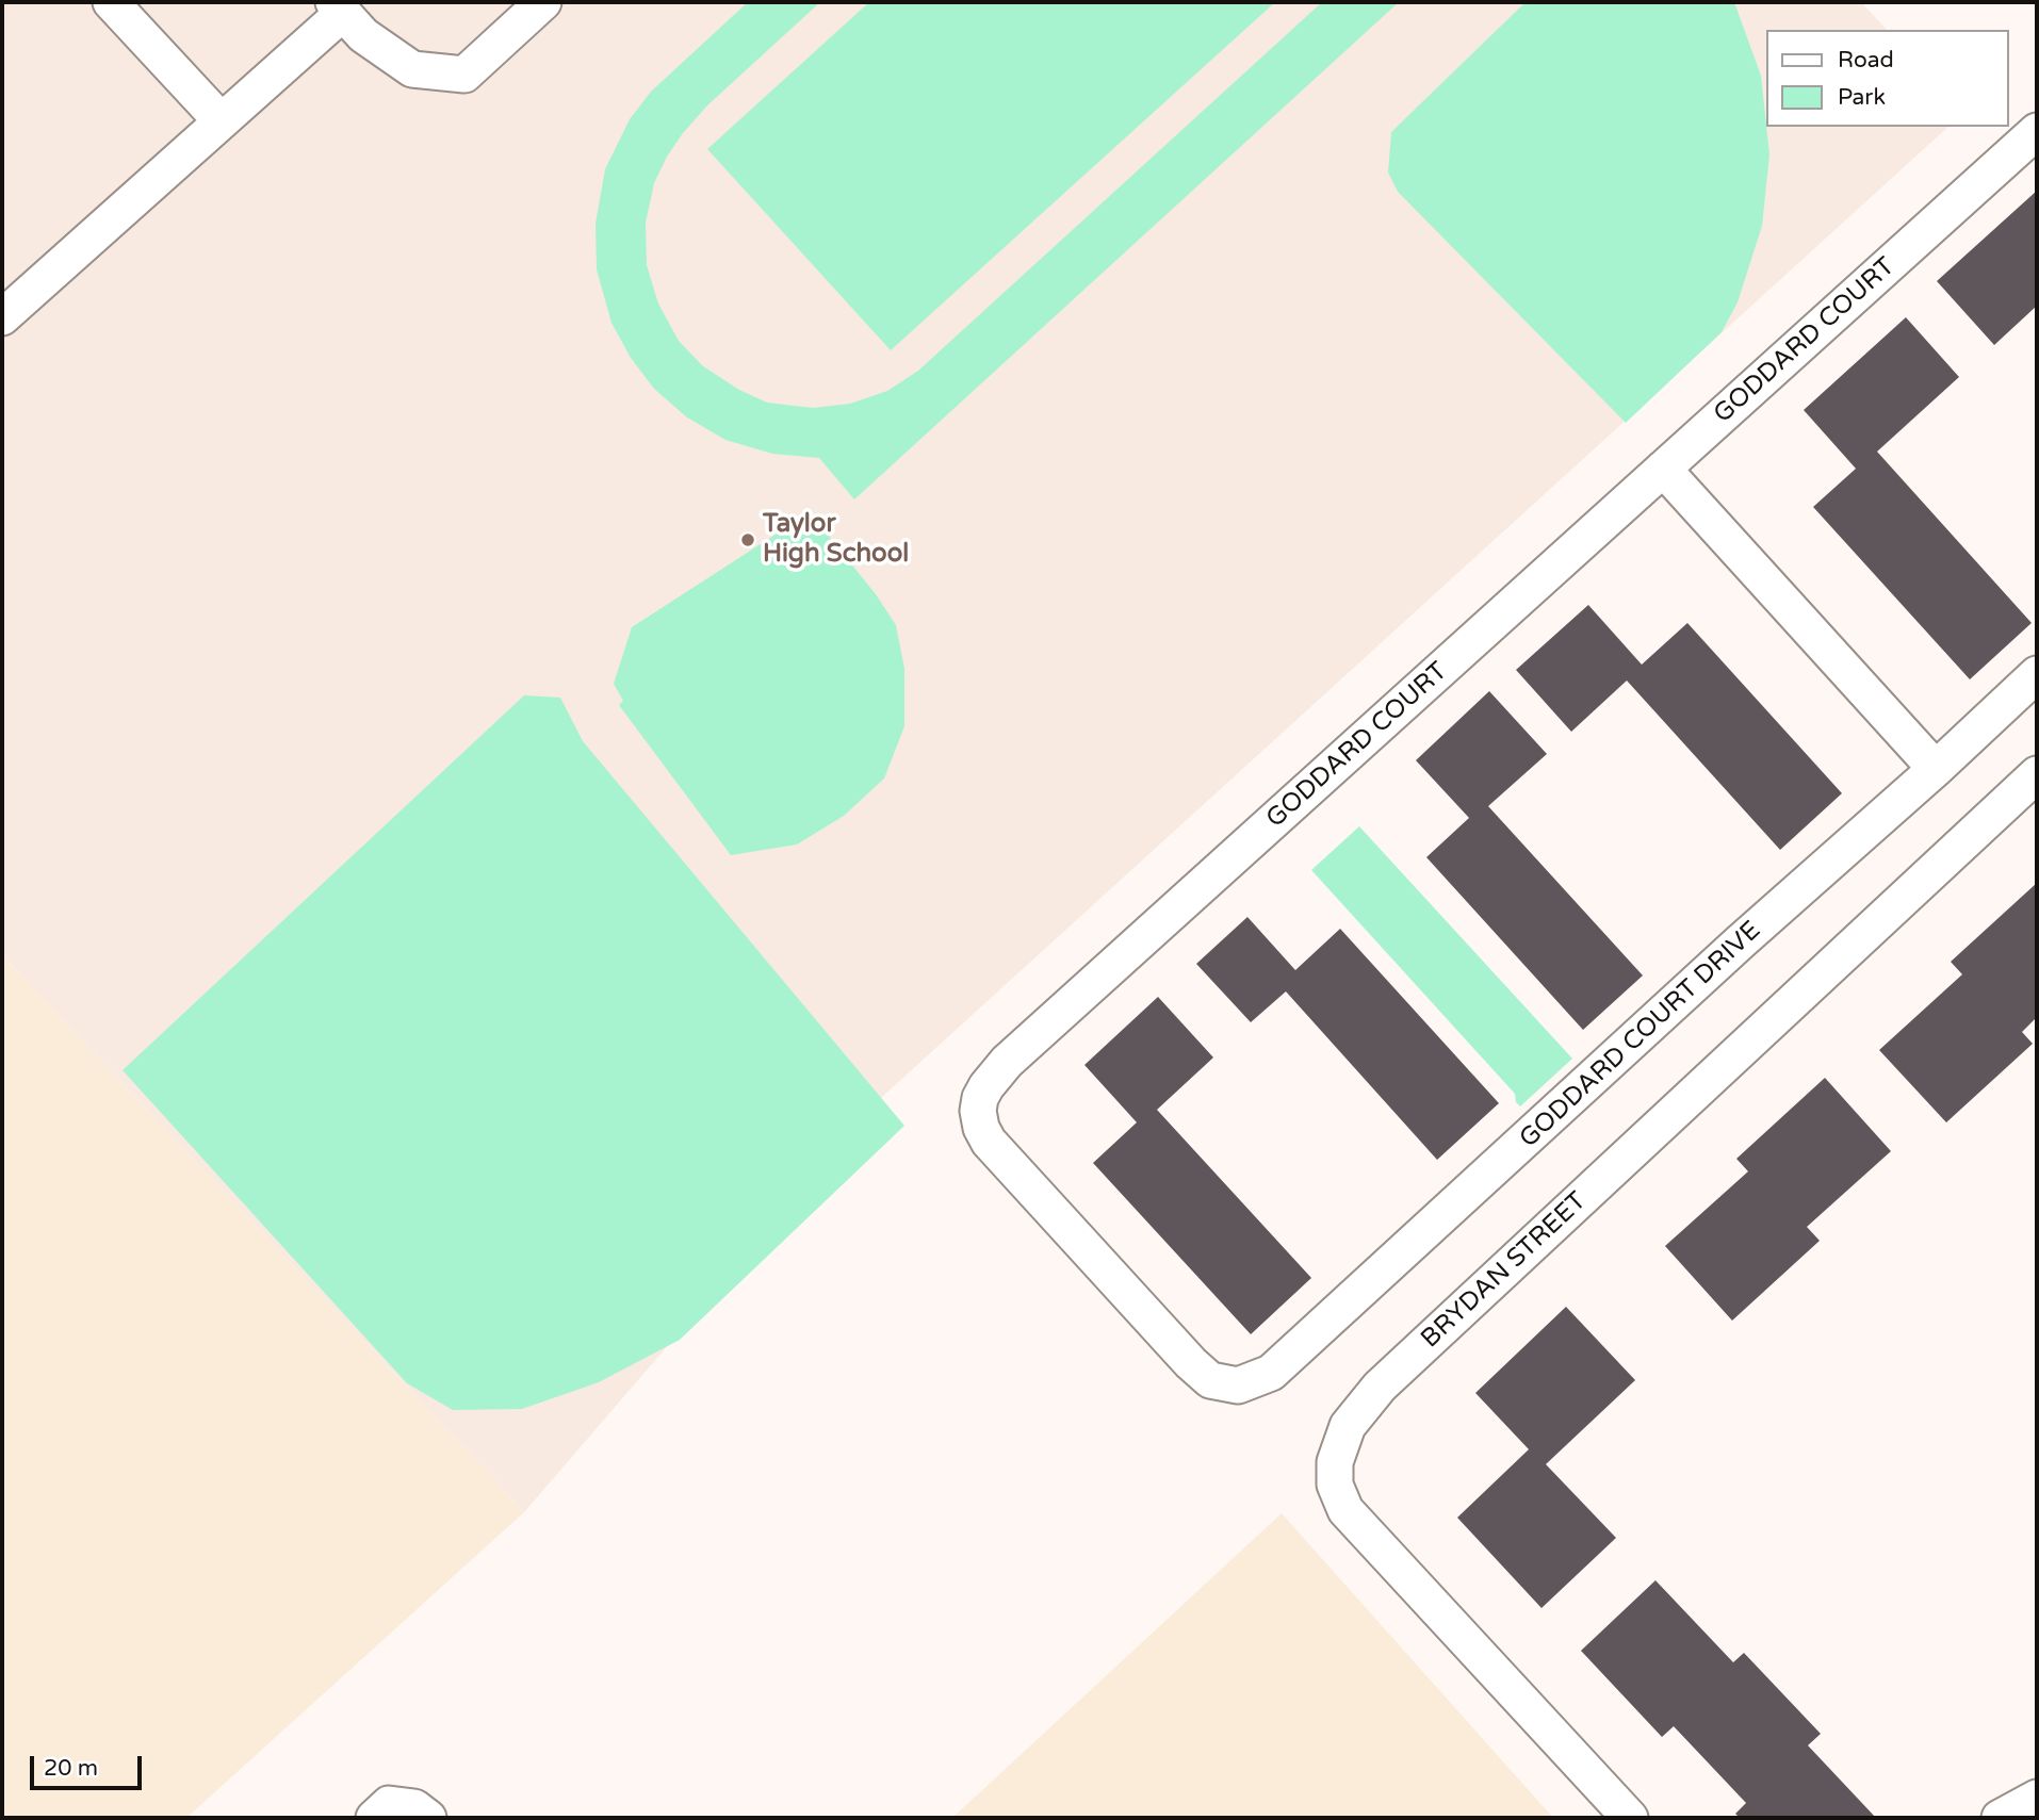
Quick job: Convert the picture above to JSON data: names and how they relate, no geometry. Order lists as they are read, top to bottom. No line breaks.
{"streets":{"street":["GODDARD COURT","GODDARD COURT DRIVE","BRYDAN STREET"]},"crossings":[["GODDARD COURT","GODDARD COURT DRIVE"]],"places":["Taylor High School"],"legend":["Road","Park"],"scale_bar":"20 m"}
